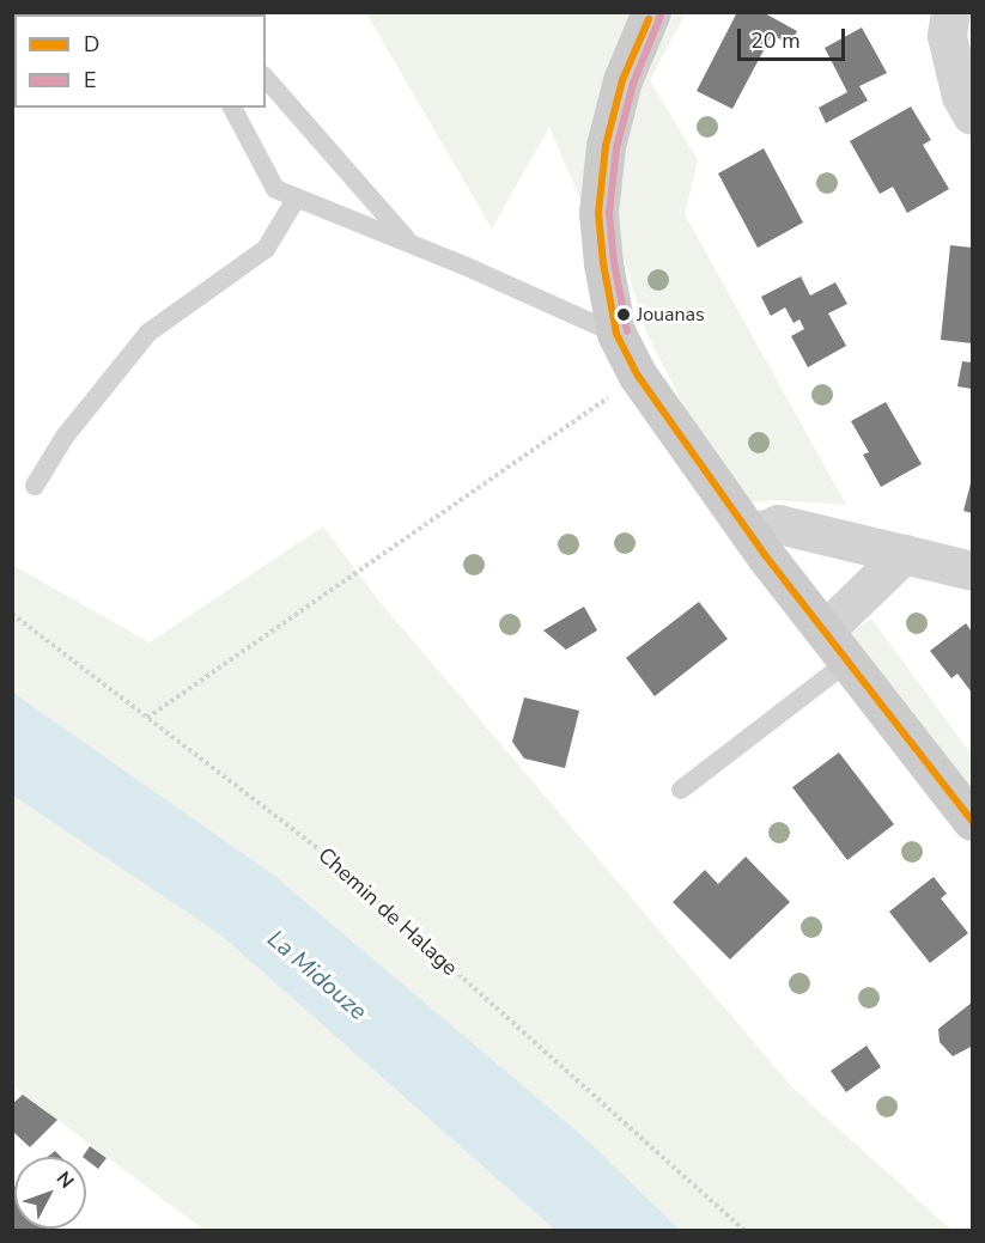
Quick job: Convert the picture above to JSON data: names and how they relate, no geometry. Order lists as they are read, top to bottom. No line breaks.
{"streets":{"path":["Chemin de Halage"]},"water":["La Midouze"],"places":["Jouanas"],"lines":["transit line E","transit line D"],"legend":["D","E"],"scale_bar":"20 m","north":"top right"}
